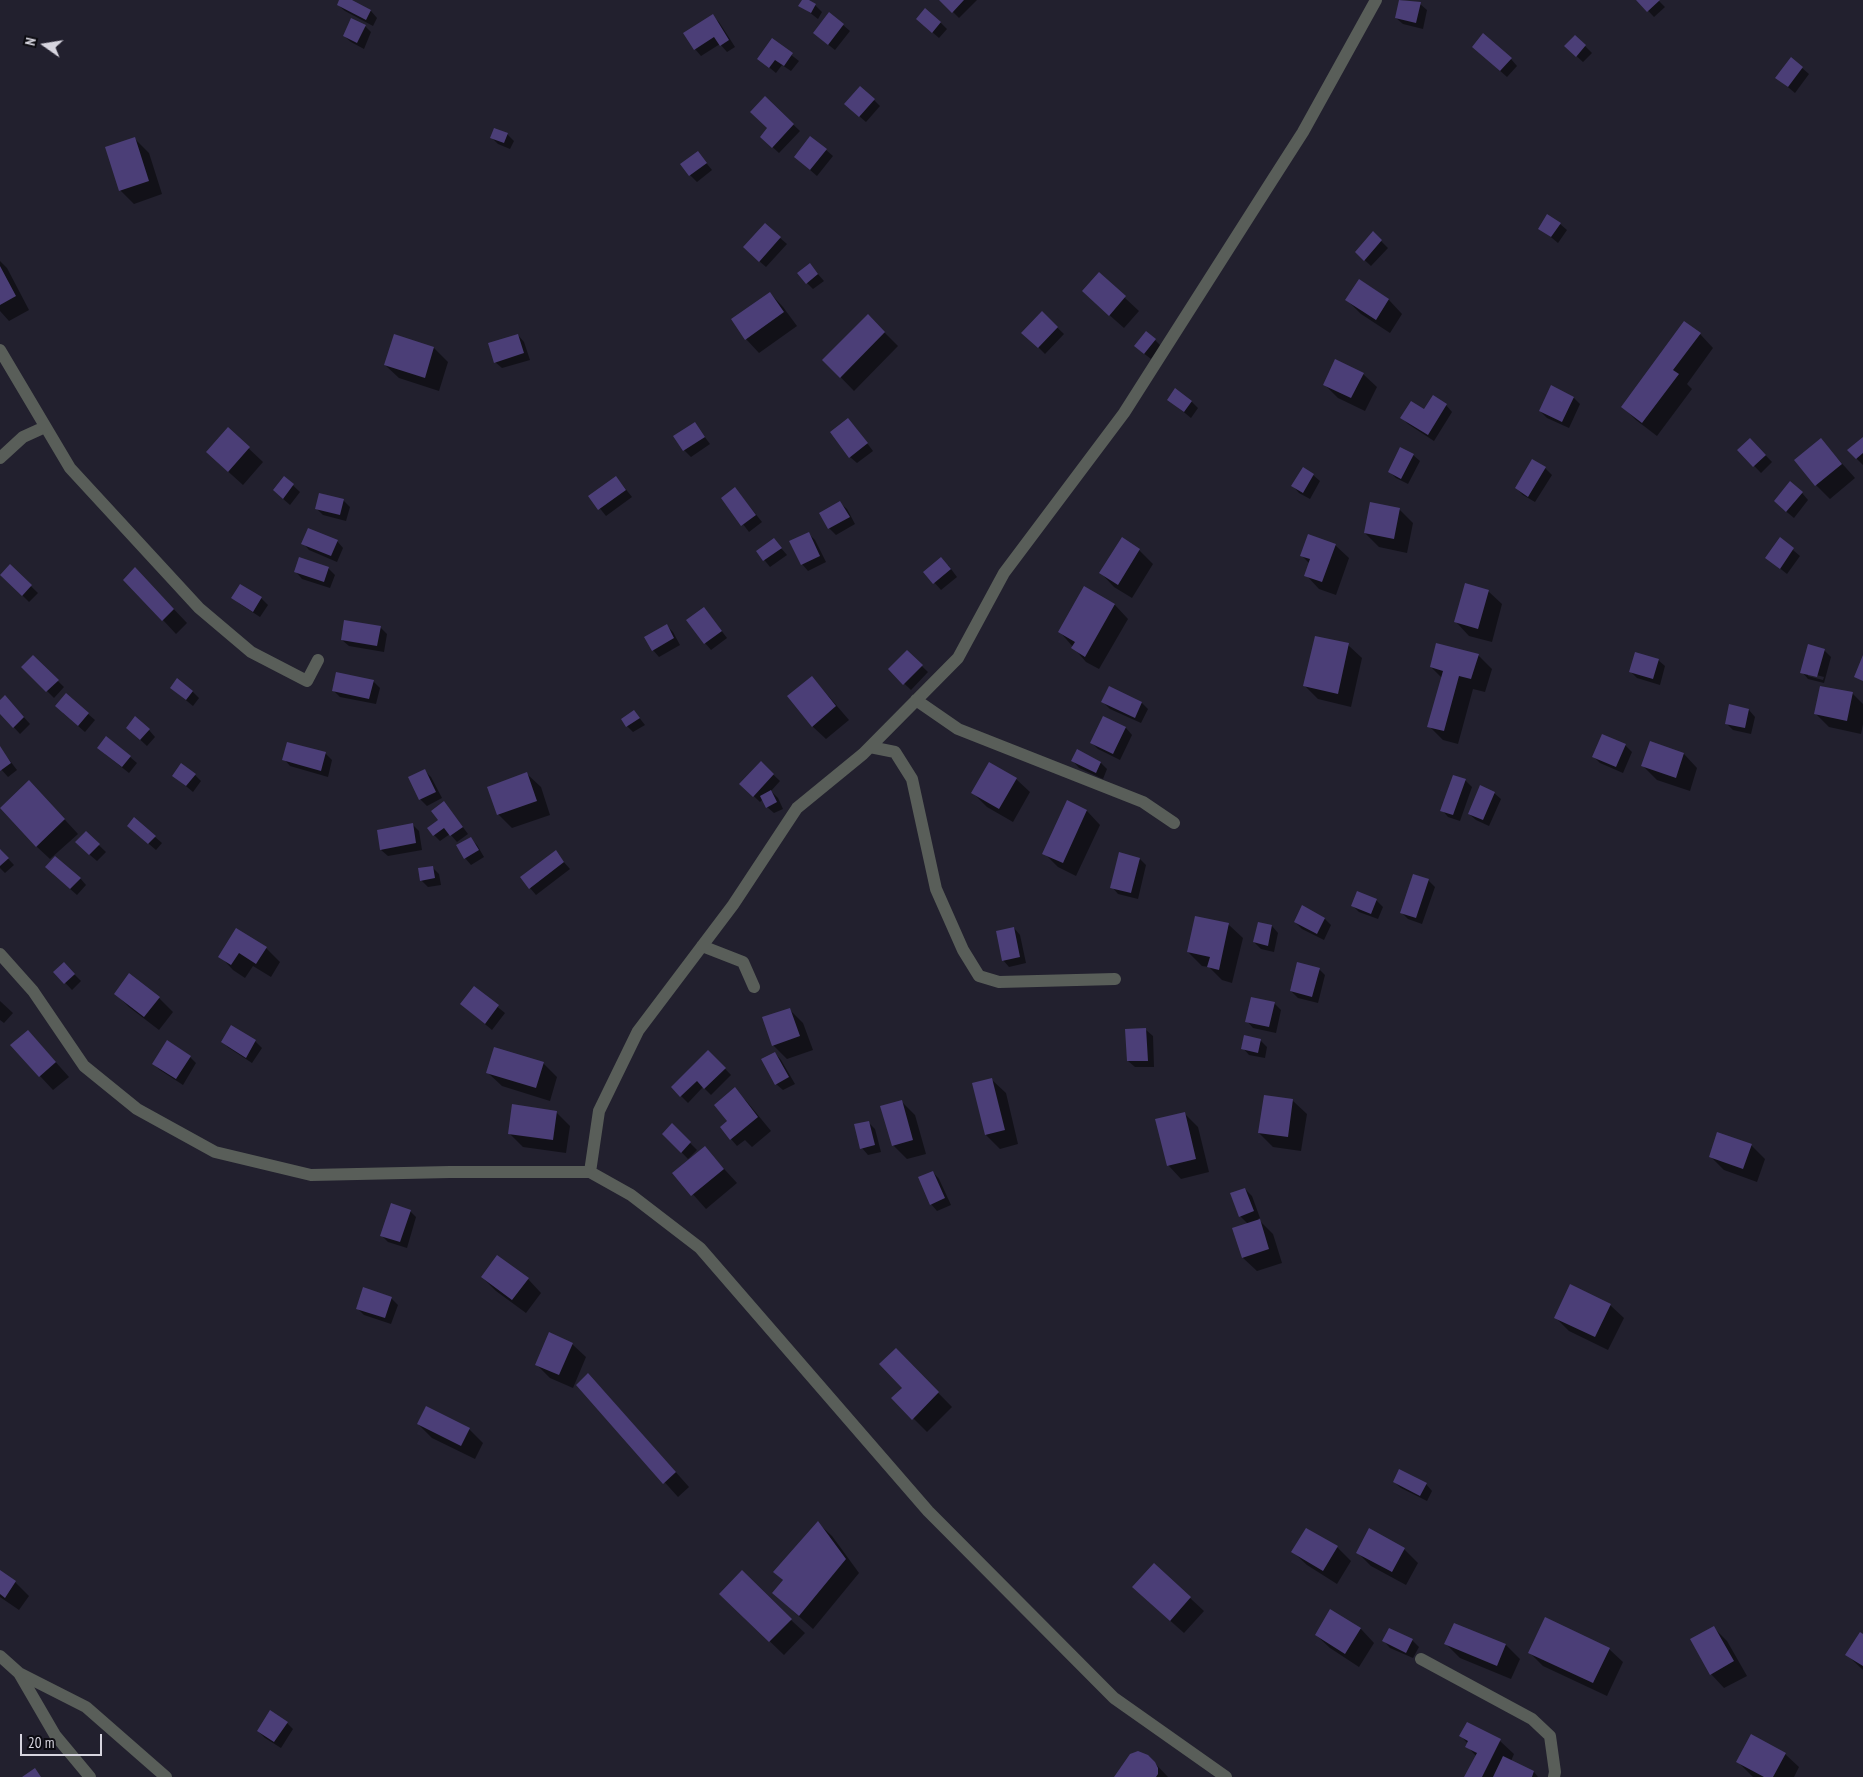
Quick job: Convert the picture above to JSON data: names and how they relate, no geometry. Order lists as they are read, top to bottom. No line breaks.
{"scale_bar":"20 m","north":"left"}
